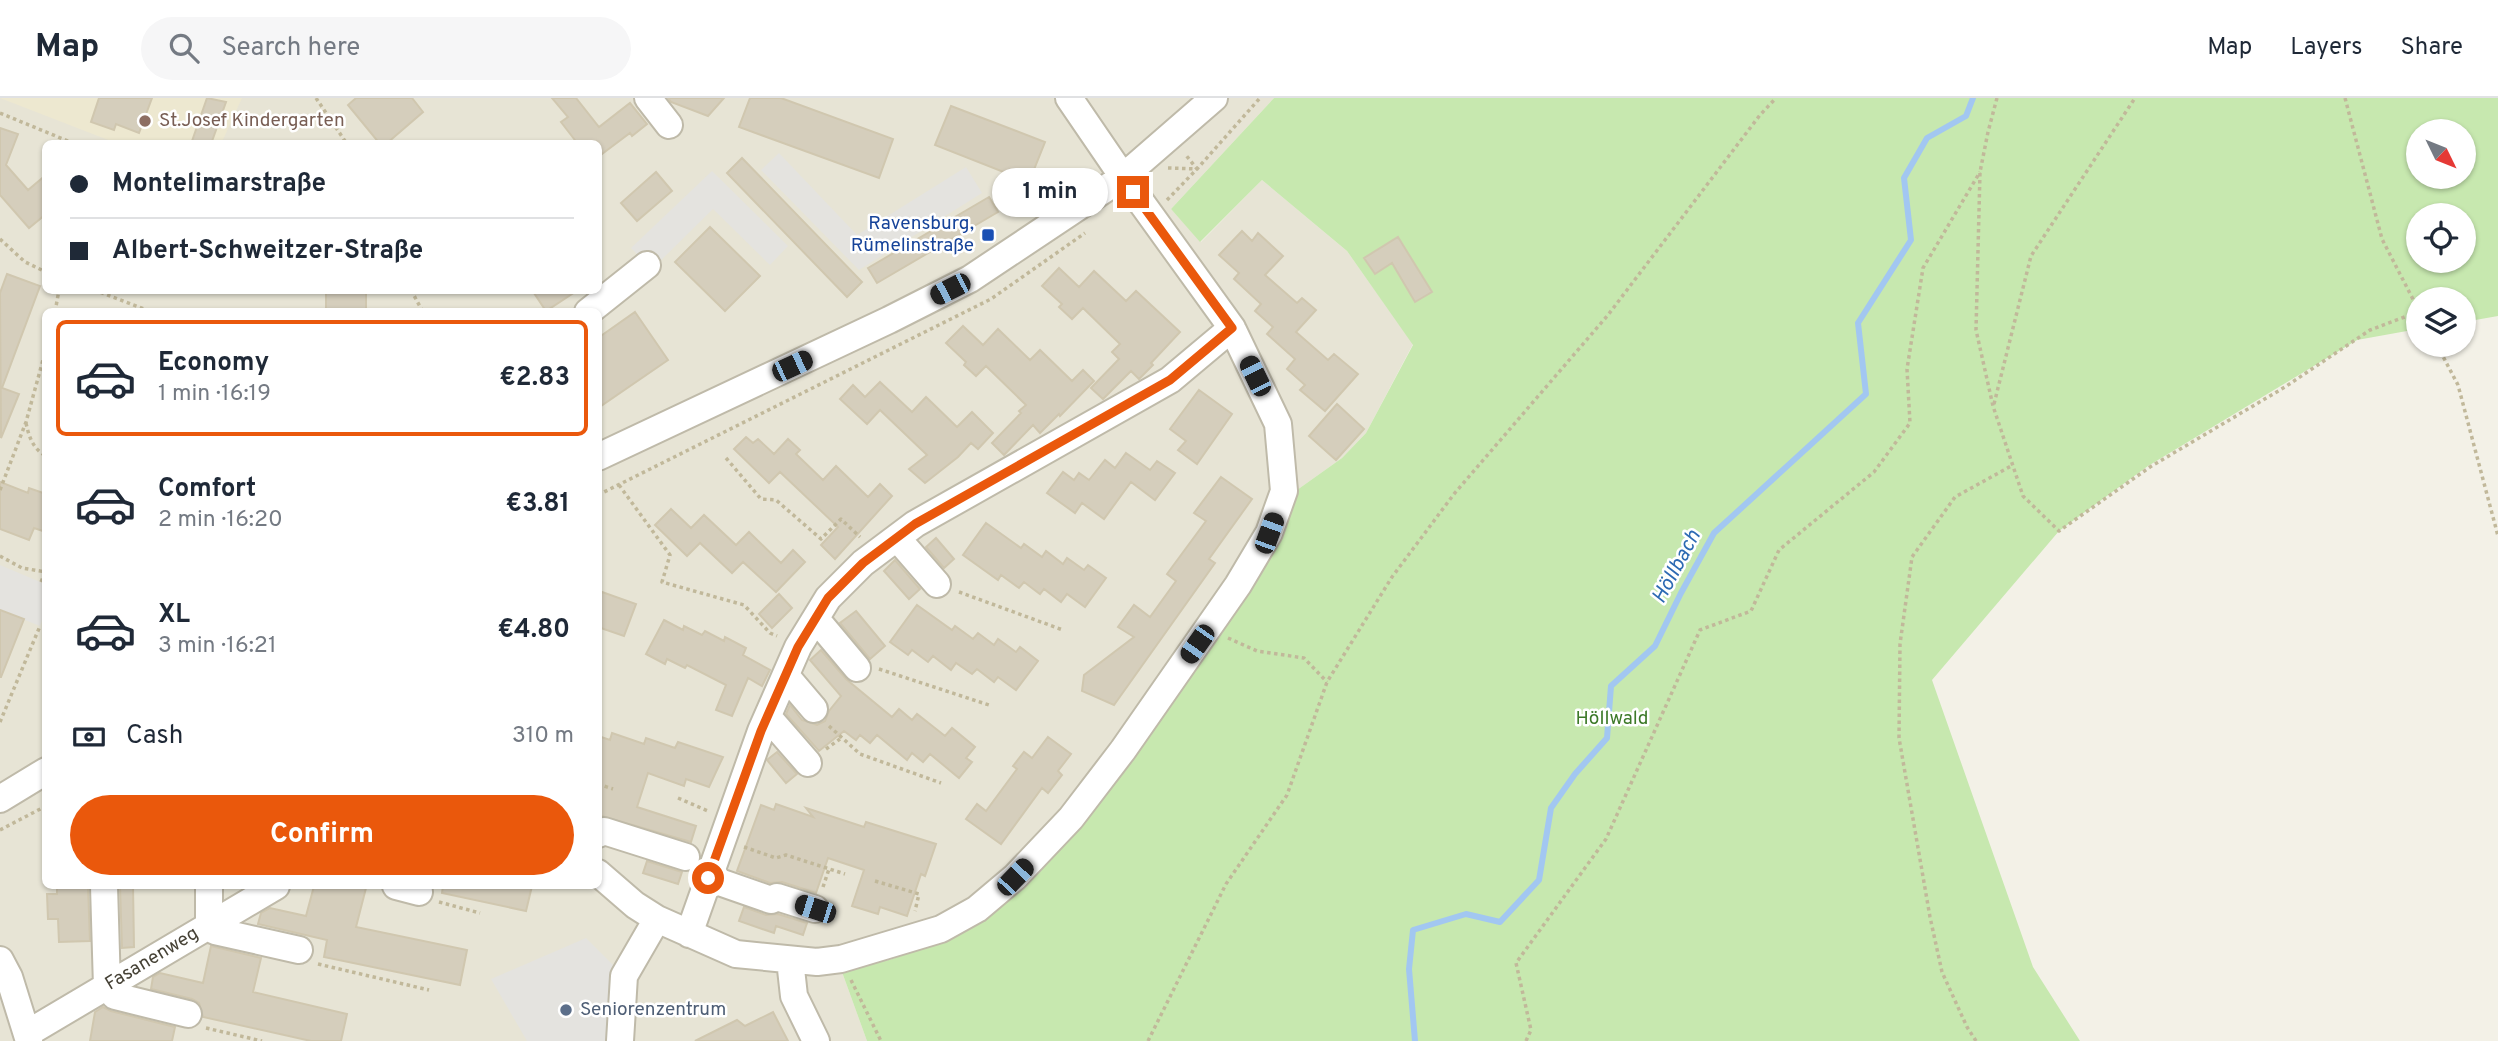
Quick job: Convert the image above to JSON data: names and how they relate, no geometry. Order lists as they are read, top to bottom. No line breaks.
{"streets":{"street":["Fasanenweg"]},"water":["Höllbach"],"parks":["Höllwald"],"places":{"other":["St.Josef Kindergarten","Seniorenzentrum"],"transit":["Ravensburg, Rümelinstraße"]},"north":"bottom right","page":{"header":"Map","search":"Search here","nav":["Map","Layers","Share"],"banner":["Montelimarstraße","Albert-Schweitzer-Straße"],"bubble":"1 min","list":[{"name":"Economy","note":"1 min · 16:19","value":"€2.83"},{"name":"Comfort","note":"2 min · 16:20","value":"€3.81"},{"name":"XL","note":"3 min · 16:21","value":"€4.80"}],"pay":["Cash","310 m"],"buttons":"Confirm"}}
